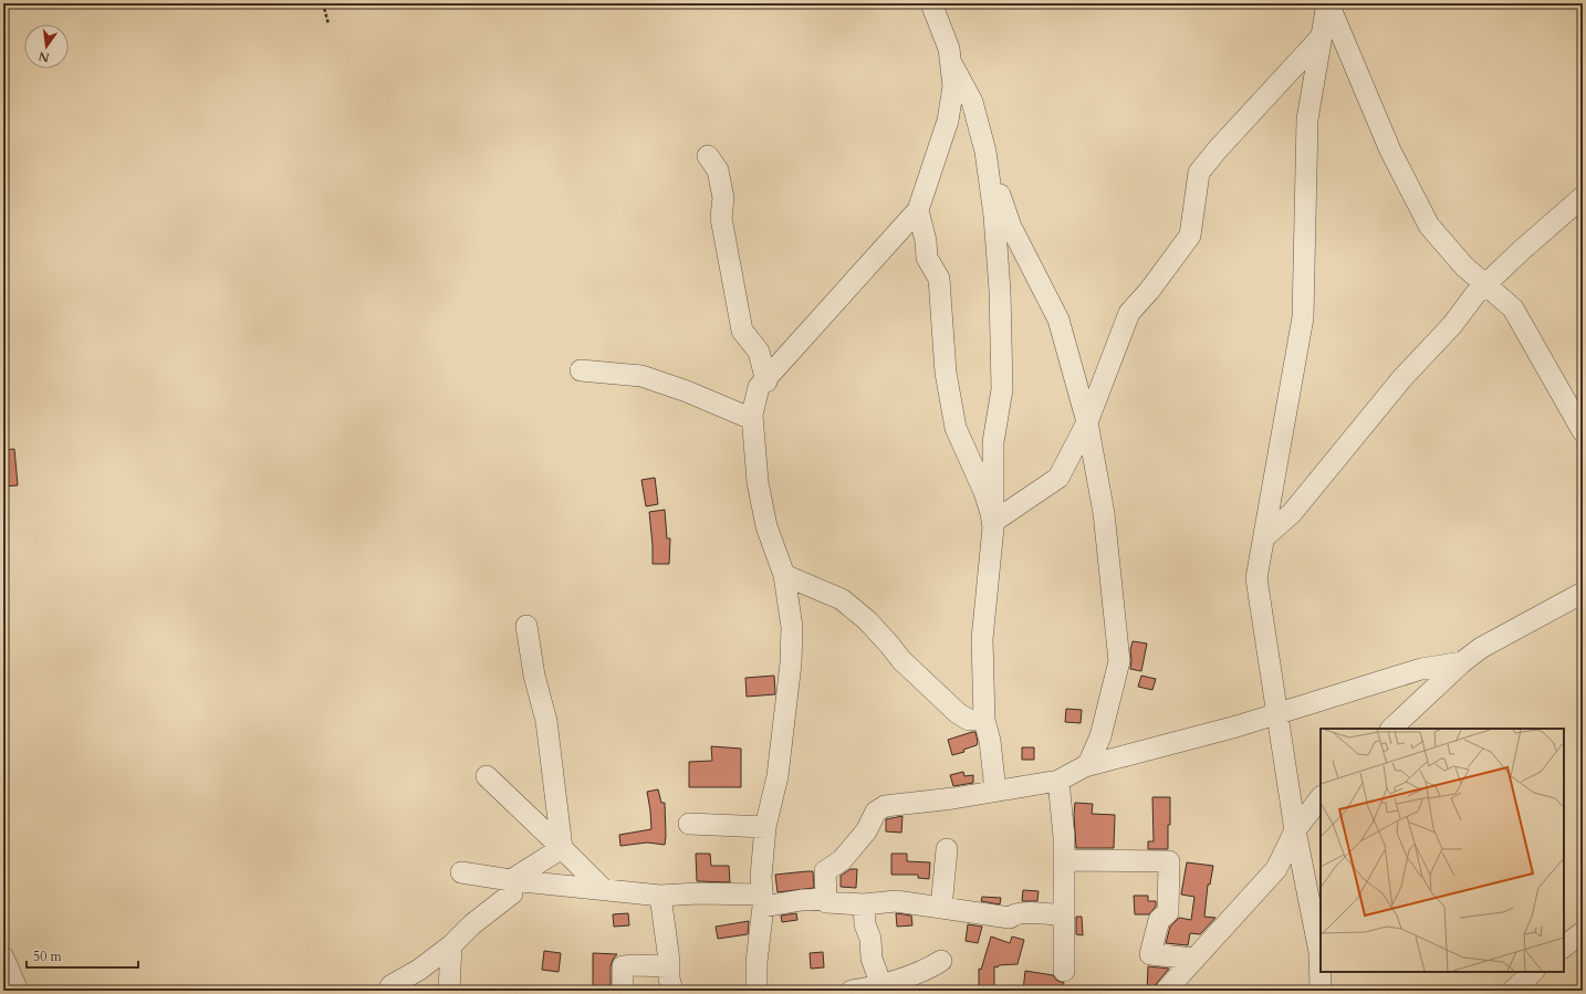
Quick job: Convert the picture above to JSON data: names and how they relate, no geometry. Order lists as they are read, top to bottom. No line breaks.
{"scale_bar":"50 m","north":"bottom"}
